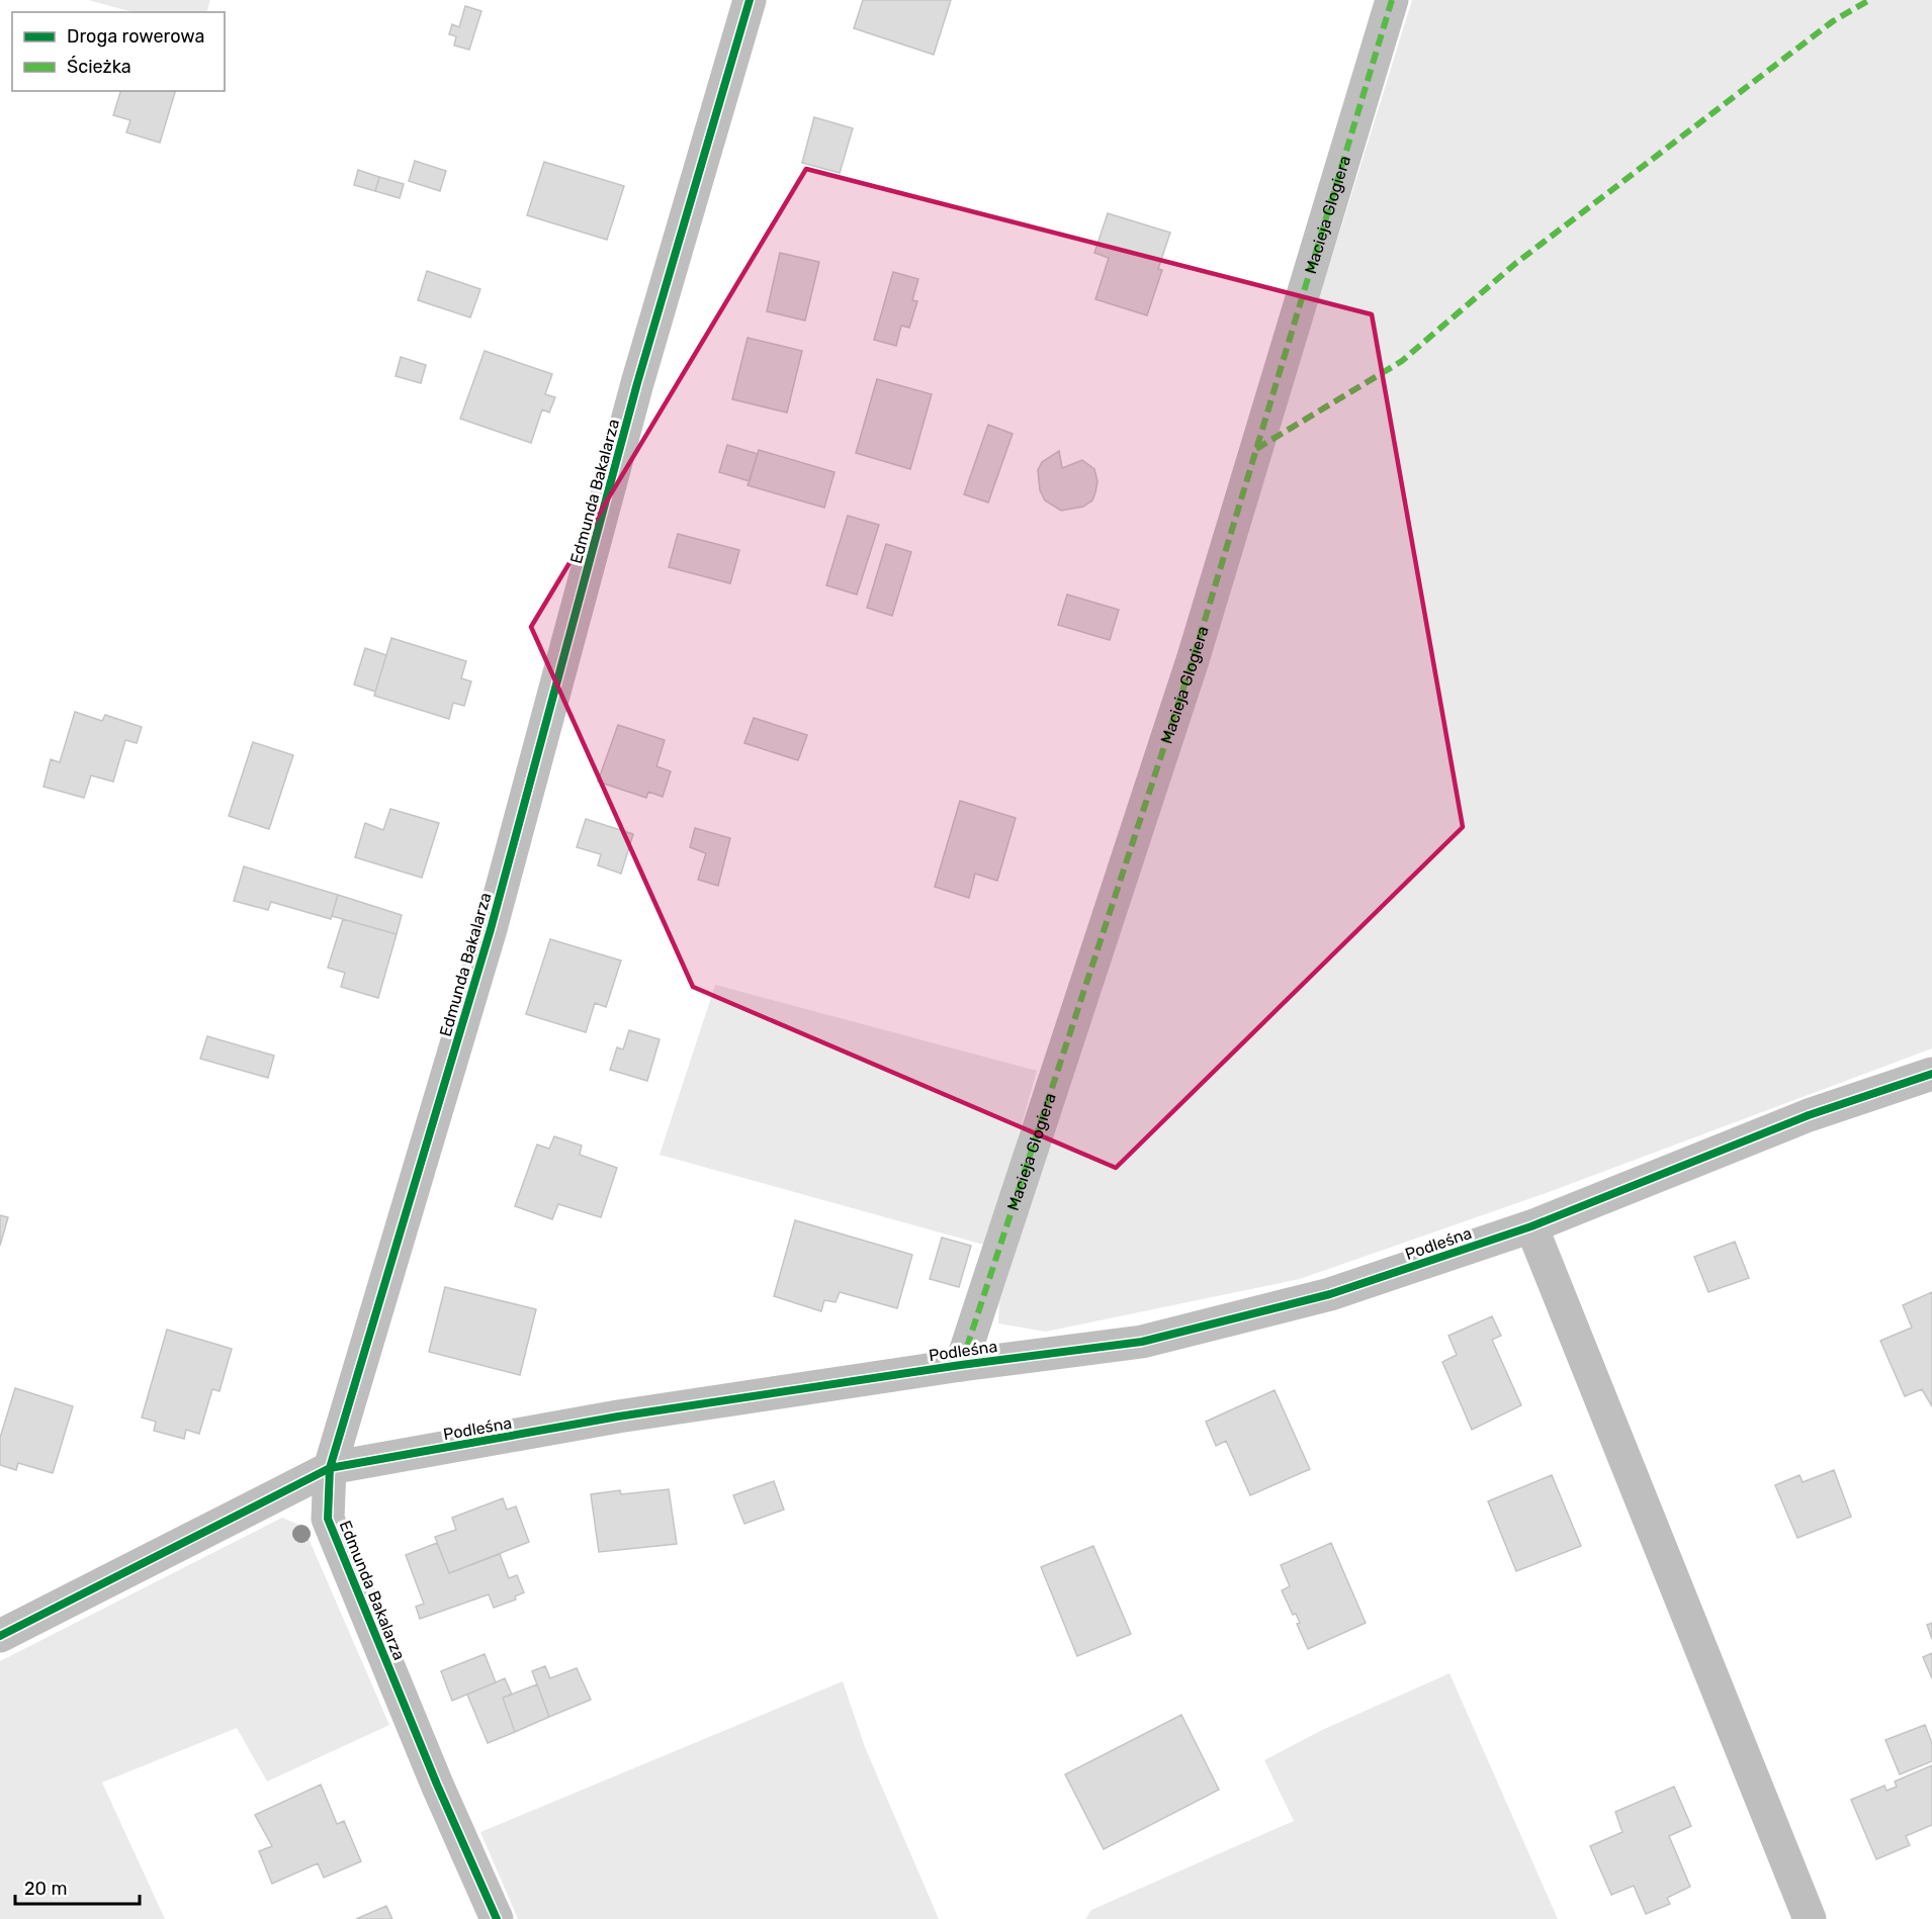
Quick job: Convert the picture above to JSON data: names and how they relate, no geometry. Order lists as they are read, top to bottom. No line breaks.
{"streets":{"street":["Macieja Glogiera","Edmunda Bakalarza","Podleśna"]},"crossings":[["Macieja Glogiera","Podleśna"],["Edmunda Bakalarza","Podleśna"]],"legend":["Droga rowerowa","Ścieżka"],"scale_bar":"20 m"}
